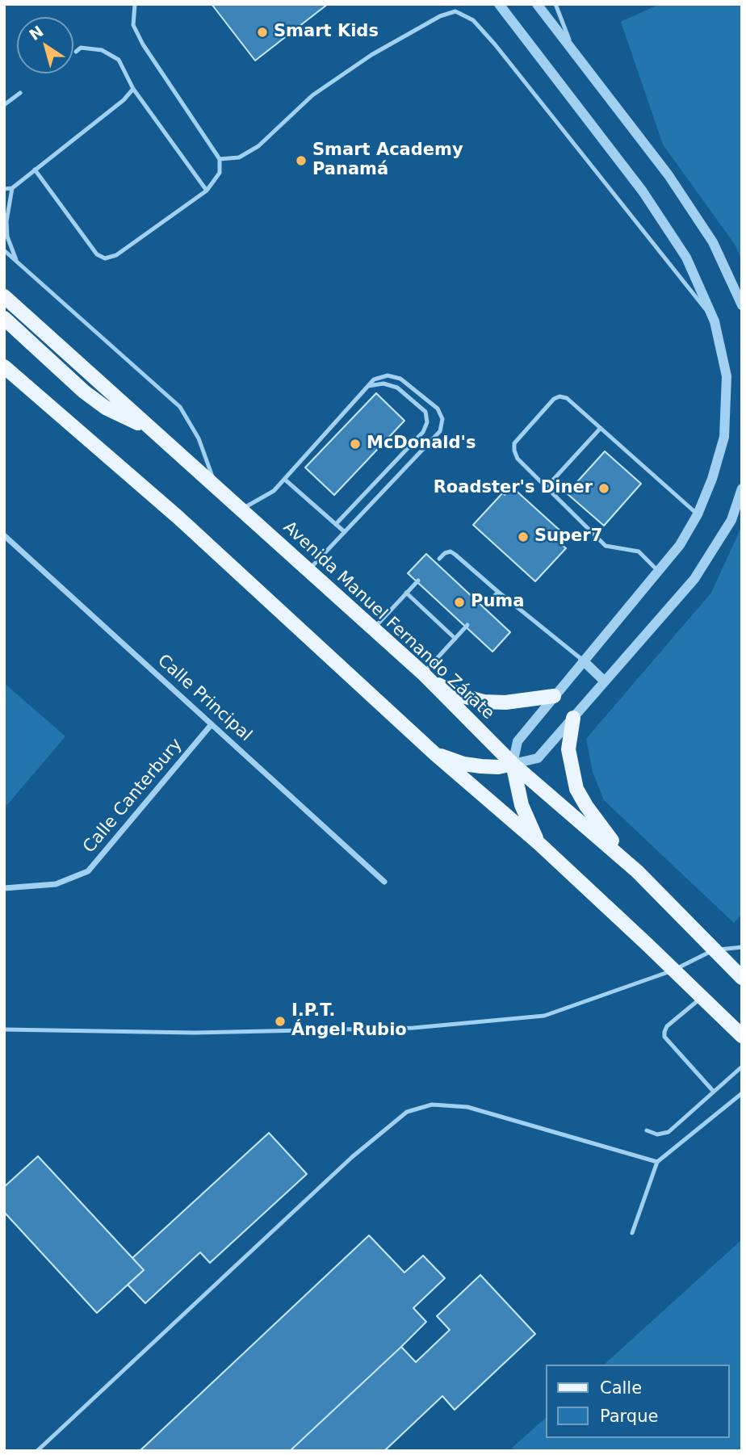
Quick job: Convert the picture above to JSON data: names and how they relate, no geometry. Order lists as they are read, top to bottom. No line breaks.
{"streets":{"main road":["Avenida Manuel Fernando Zárate"],"street":["Calle Principal","Calle Canterbury"]},"crossings":[["Calle Principal","Calle Canterbury"]],"places":["Smart Kids","Smart Academy Panamá","McDonald's","Roadster's Diner","Super7","Puma","I.P.T. Ángel Rubio"],"legend":["Calle","Parque"],"north":"top left"}
